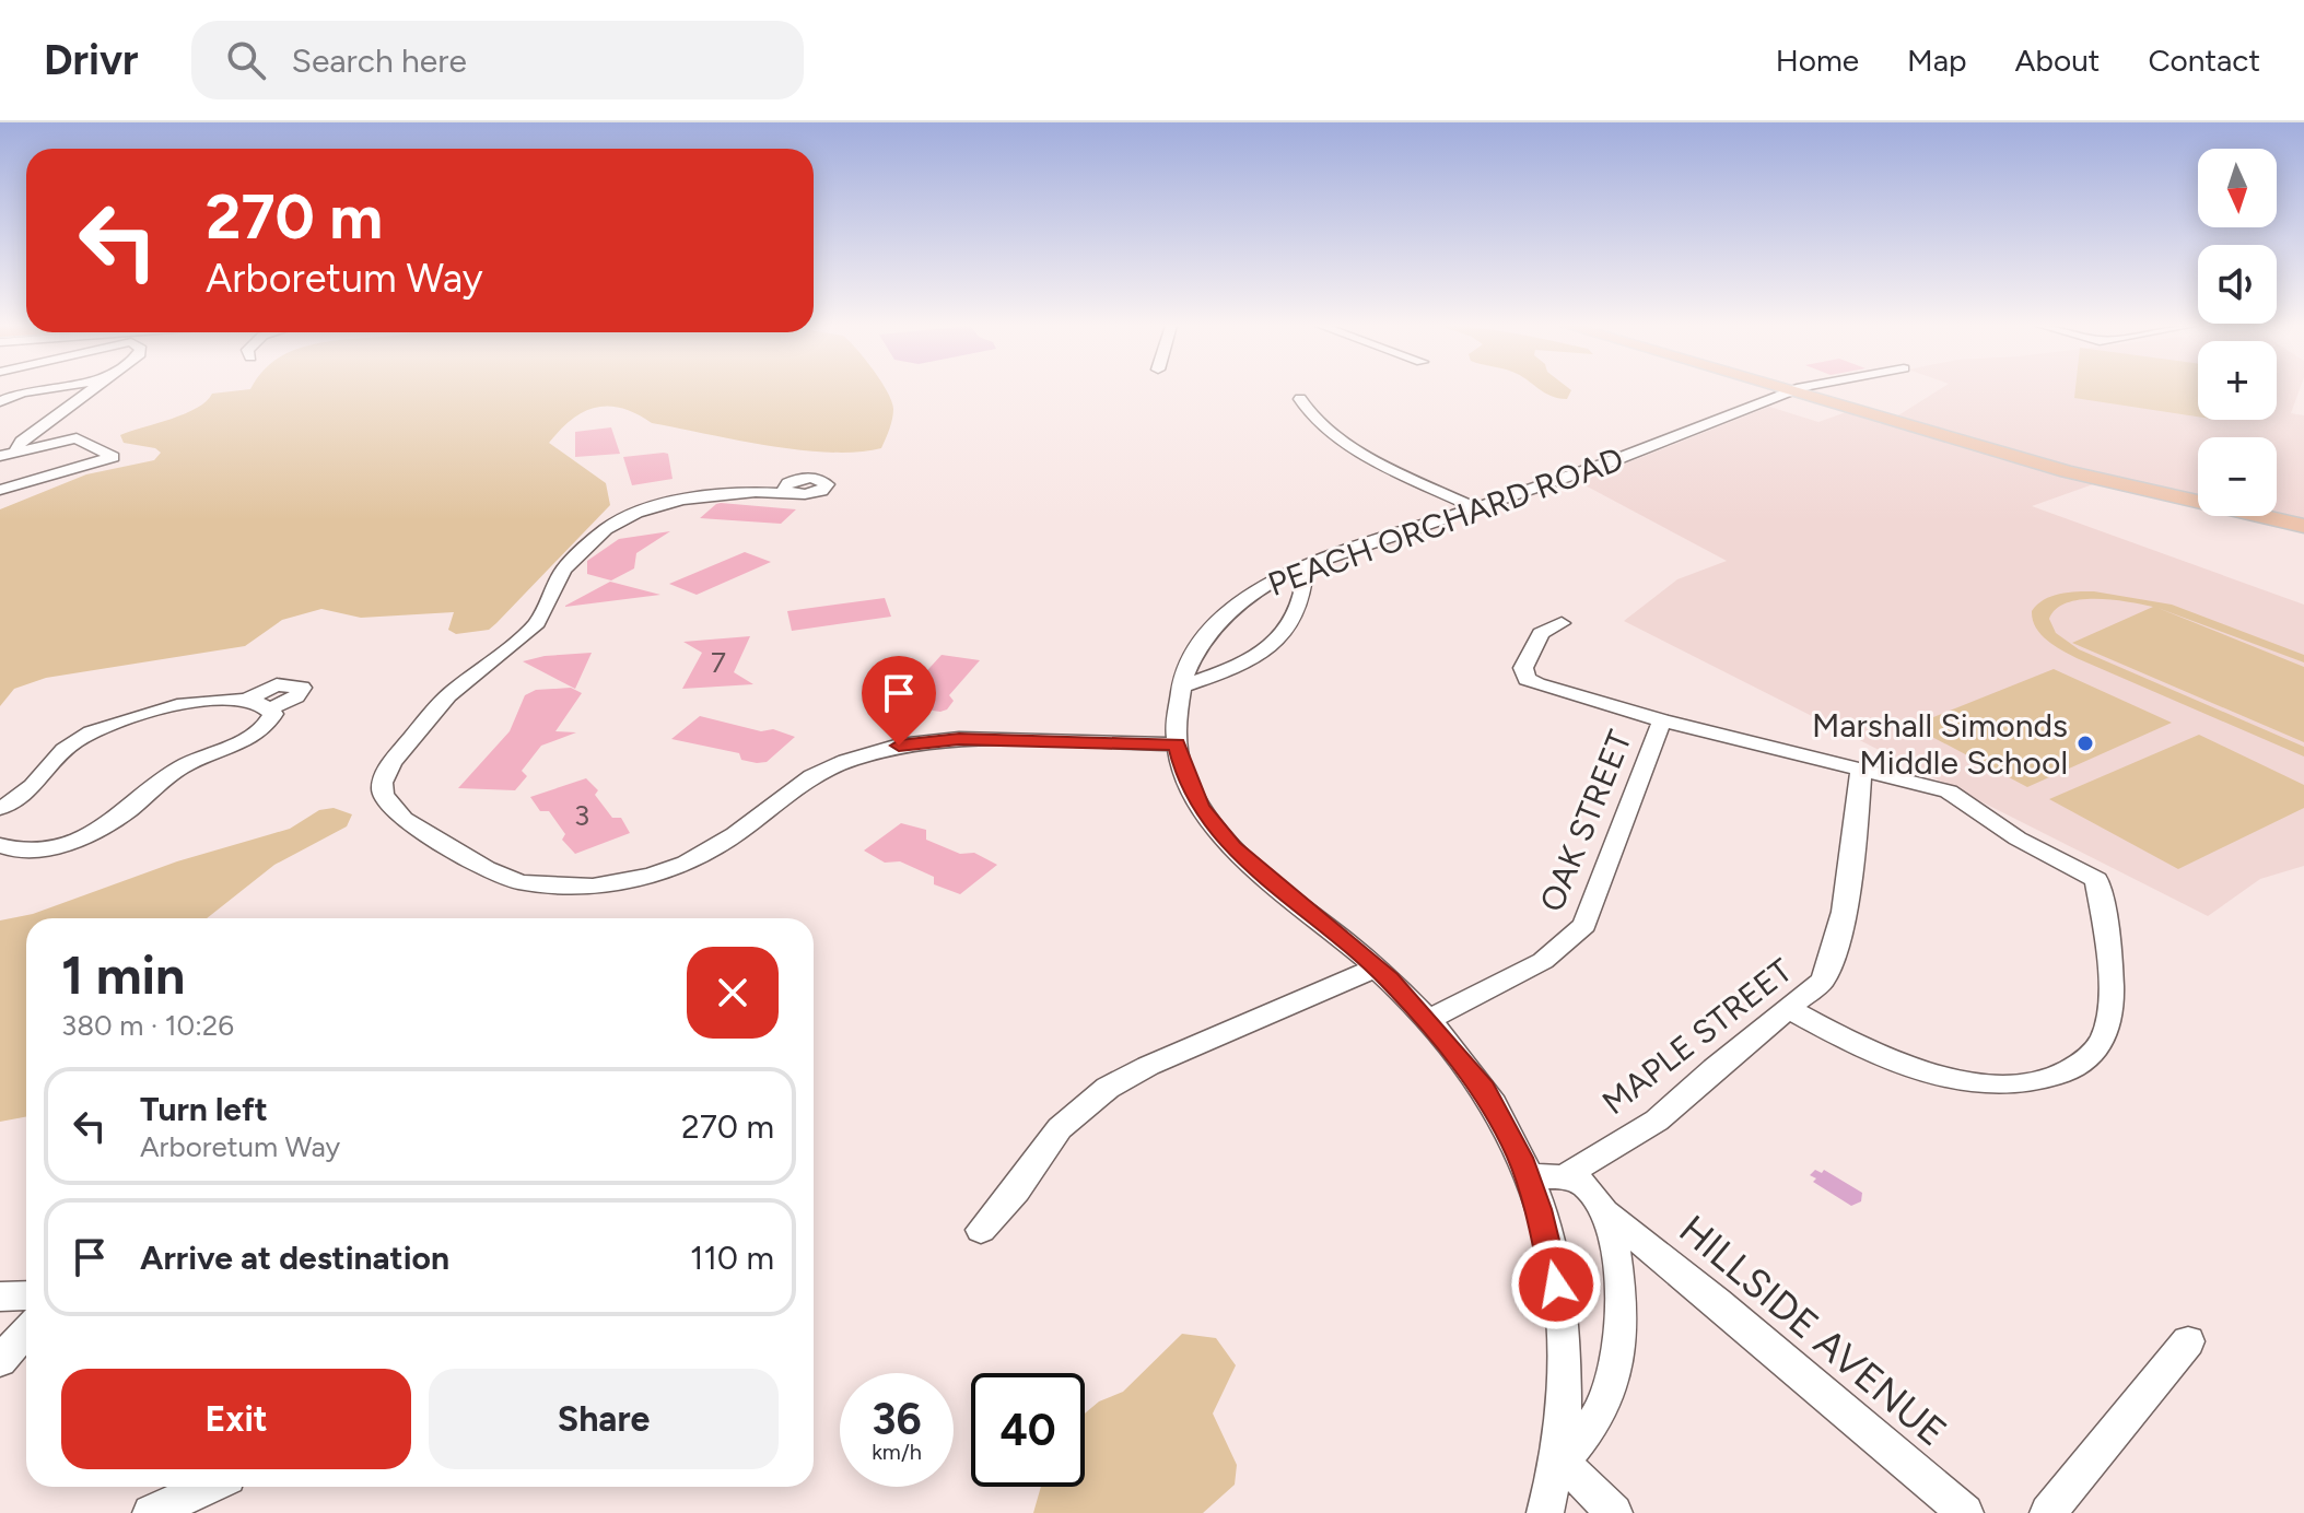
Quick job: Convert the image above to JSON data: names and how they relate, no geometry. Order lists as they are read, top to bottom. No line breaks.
{"streets":{"street":["PEACH ORCHARD ROAD","OAK STREET","MAPLE STREET","HILLSIDE AVENUE"]},"crossings":[["PEACH ORCHARD ROAD","OAK STREET"],["PEACH ORCHARD ROAD","HILLSIDE AVENUE"]],"places":["Marshall Simonds Middle School"],"house_numbers":["7","3"],"north":"bottom","page":{"header":"Drivr","search":"Search here","nav":["Home","Map","About","Contact"],"map_buttons":["+","−"],"turn":["270 m","Arboretum Way"],"heading":["1 min","380 m · 10:26"],"list":[{"name":"Turn left","note":"Arboretum Way","value":"270 m"},{"name":"Arrive at destination","value":"110 m"}],"buttons":["Exit","Share"],"speed":"36 km/h","limit":"40"}}
